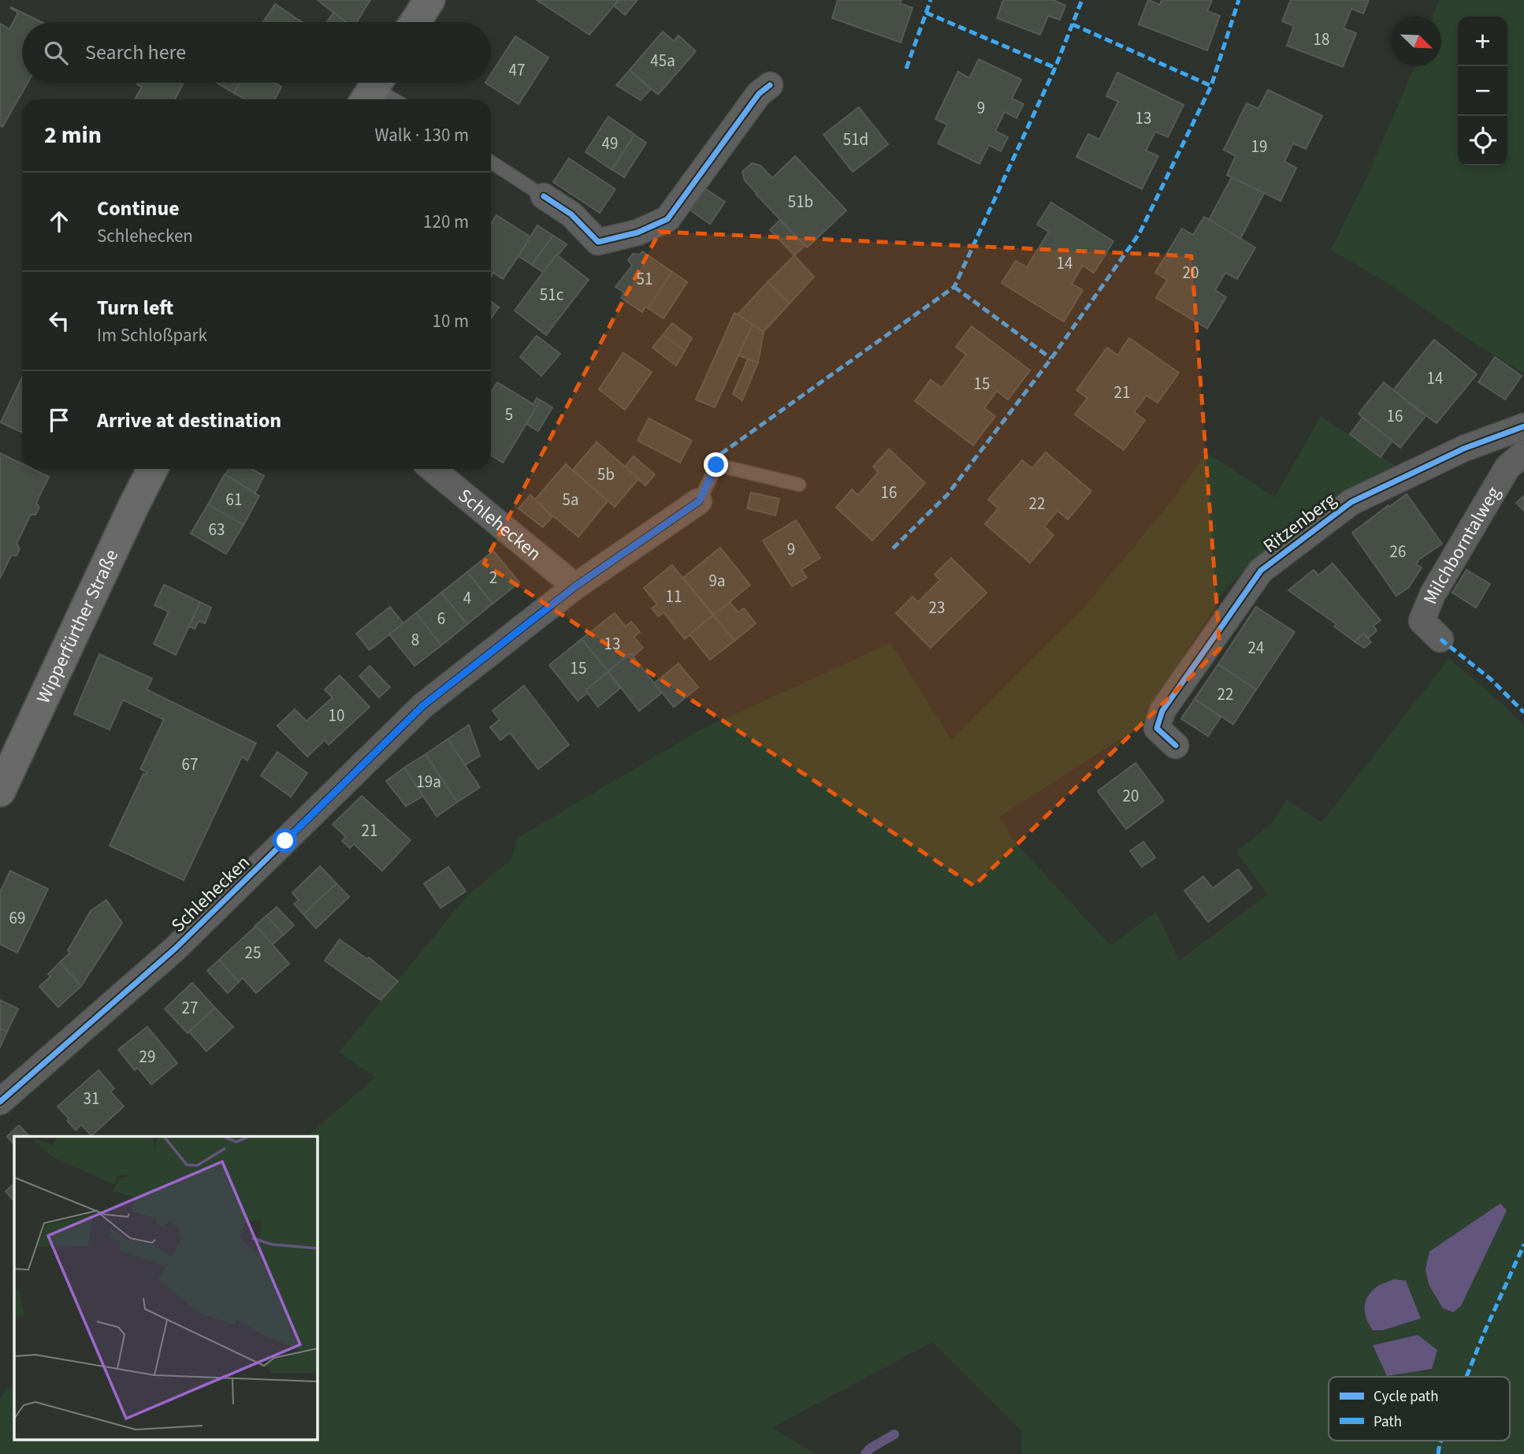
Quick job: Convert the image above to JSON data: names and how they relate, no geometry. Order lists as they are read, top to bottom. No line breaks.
{"streets":{"main road":["Wipperfürther Straße"],"street":["Ritzenberg","Schlehecken","Milchborntalweg"]},"house_numbers":["18","45a","47","9","13","51d","49","19","51b","14","20","51","51c","14","15","21","5","16","5b","16","61","5a","22","63","9","26","2","9a","11","4","23","6","8","13","24","15","22","10","67","19a","20","21","69","25","27","29","31"],"legend":["Cycle path","Path"],"north":"bottom right","page":{"map_buttons":["+","−"],"search":"Search here","heading":["2 min","Walk · 130 m"],"list":[["Continue","Schlehecken","120 m"],["Turn left","Im Schloßpark","10 m"],"Arrive at destination"]}}
